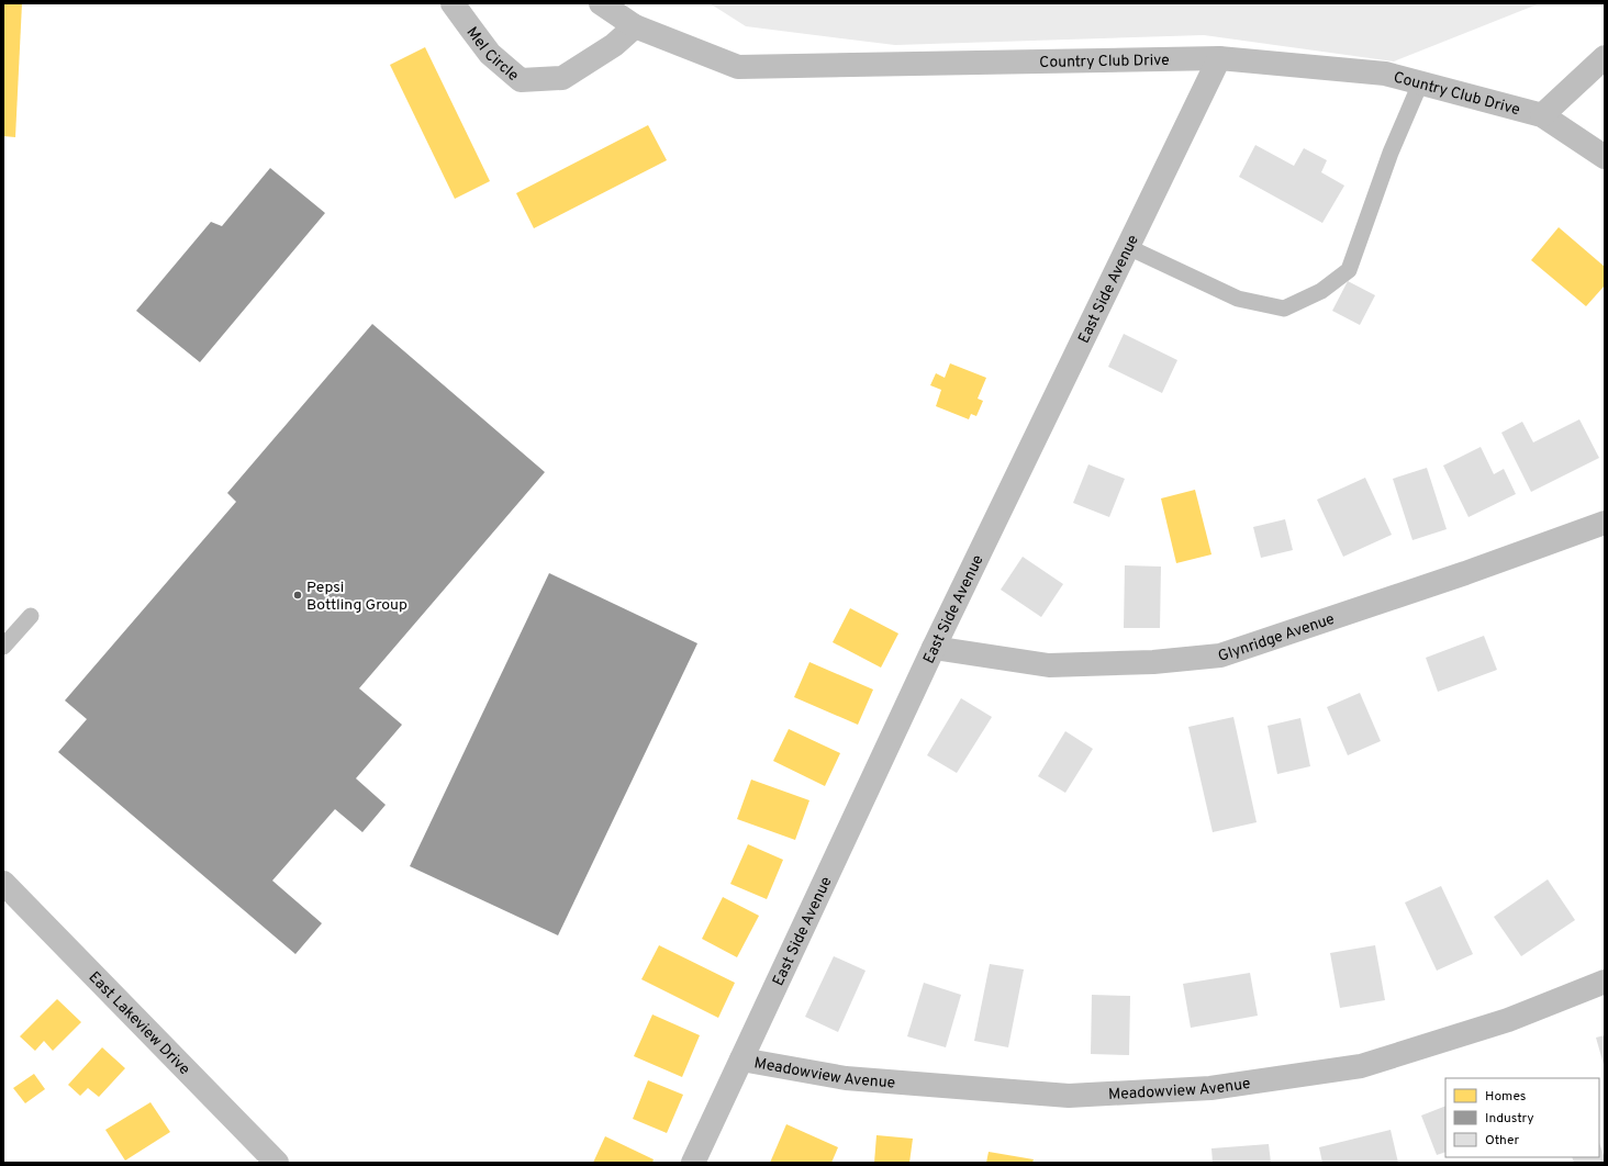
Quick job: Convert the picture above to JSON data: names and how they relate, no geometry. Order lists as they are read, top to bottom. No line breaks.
{"streets":{"street":["Mel Circle","Country Club Drive","East Side Avenue","Glynridge Avenue","East Lakeview Drive","Meadowview Avenue"]},"crossings":[["Mel Circle","Country Club Drive"],["Country Club Drive","East Side Avenue"],["East Side Avenue","Glynridge Avenue"],["East Side Avenue","Meadowview Avenue"]],"places":["Pepsi Bottling Group"],"legend":["Homes","Industry","Other"]}
